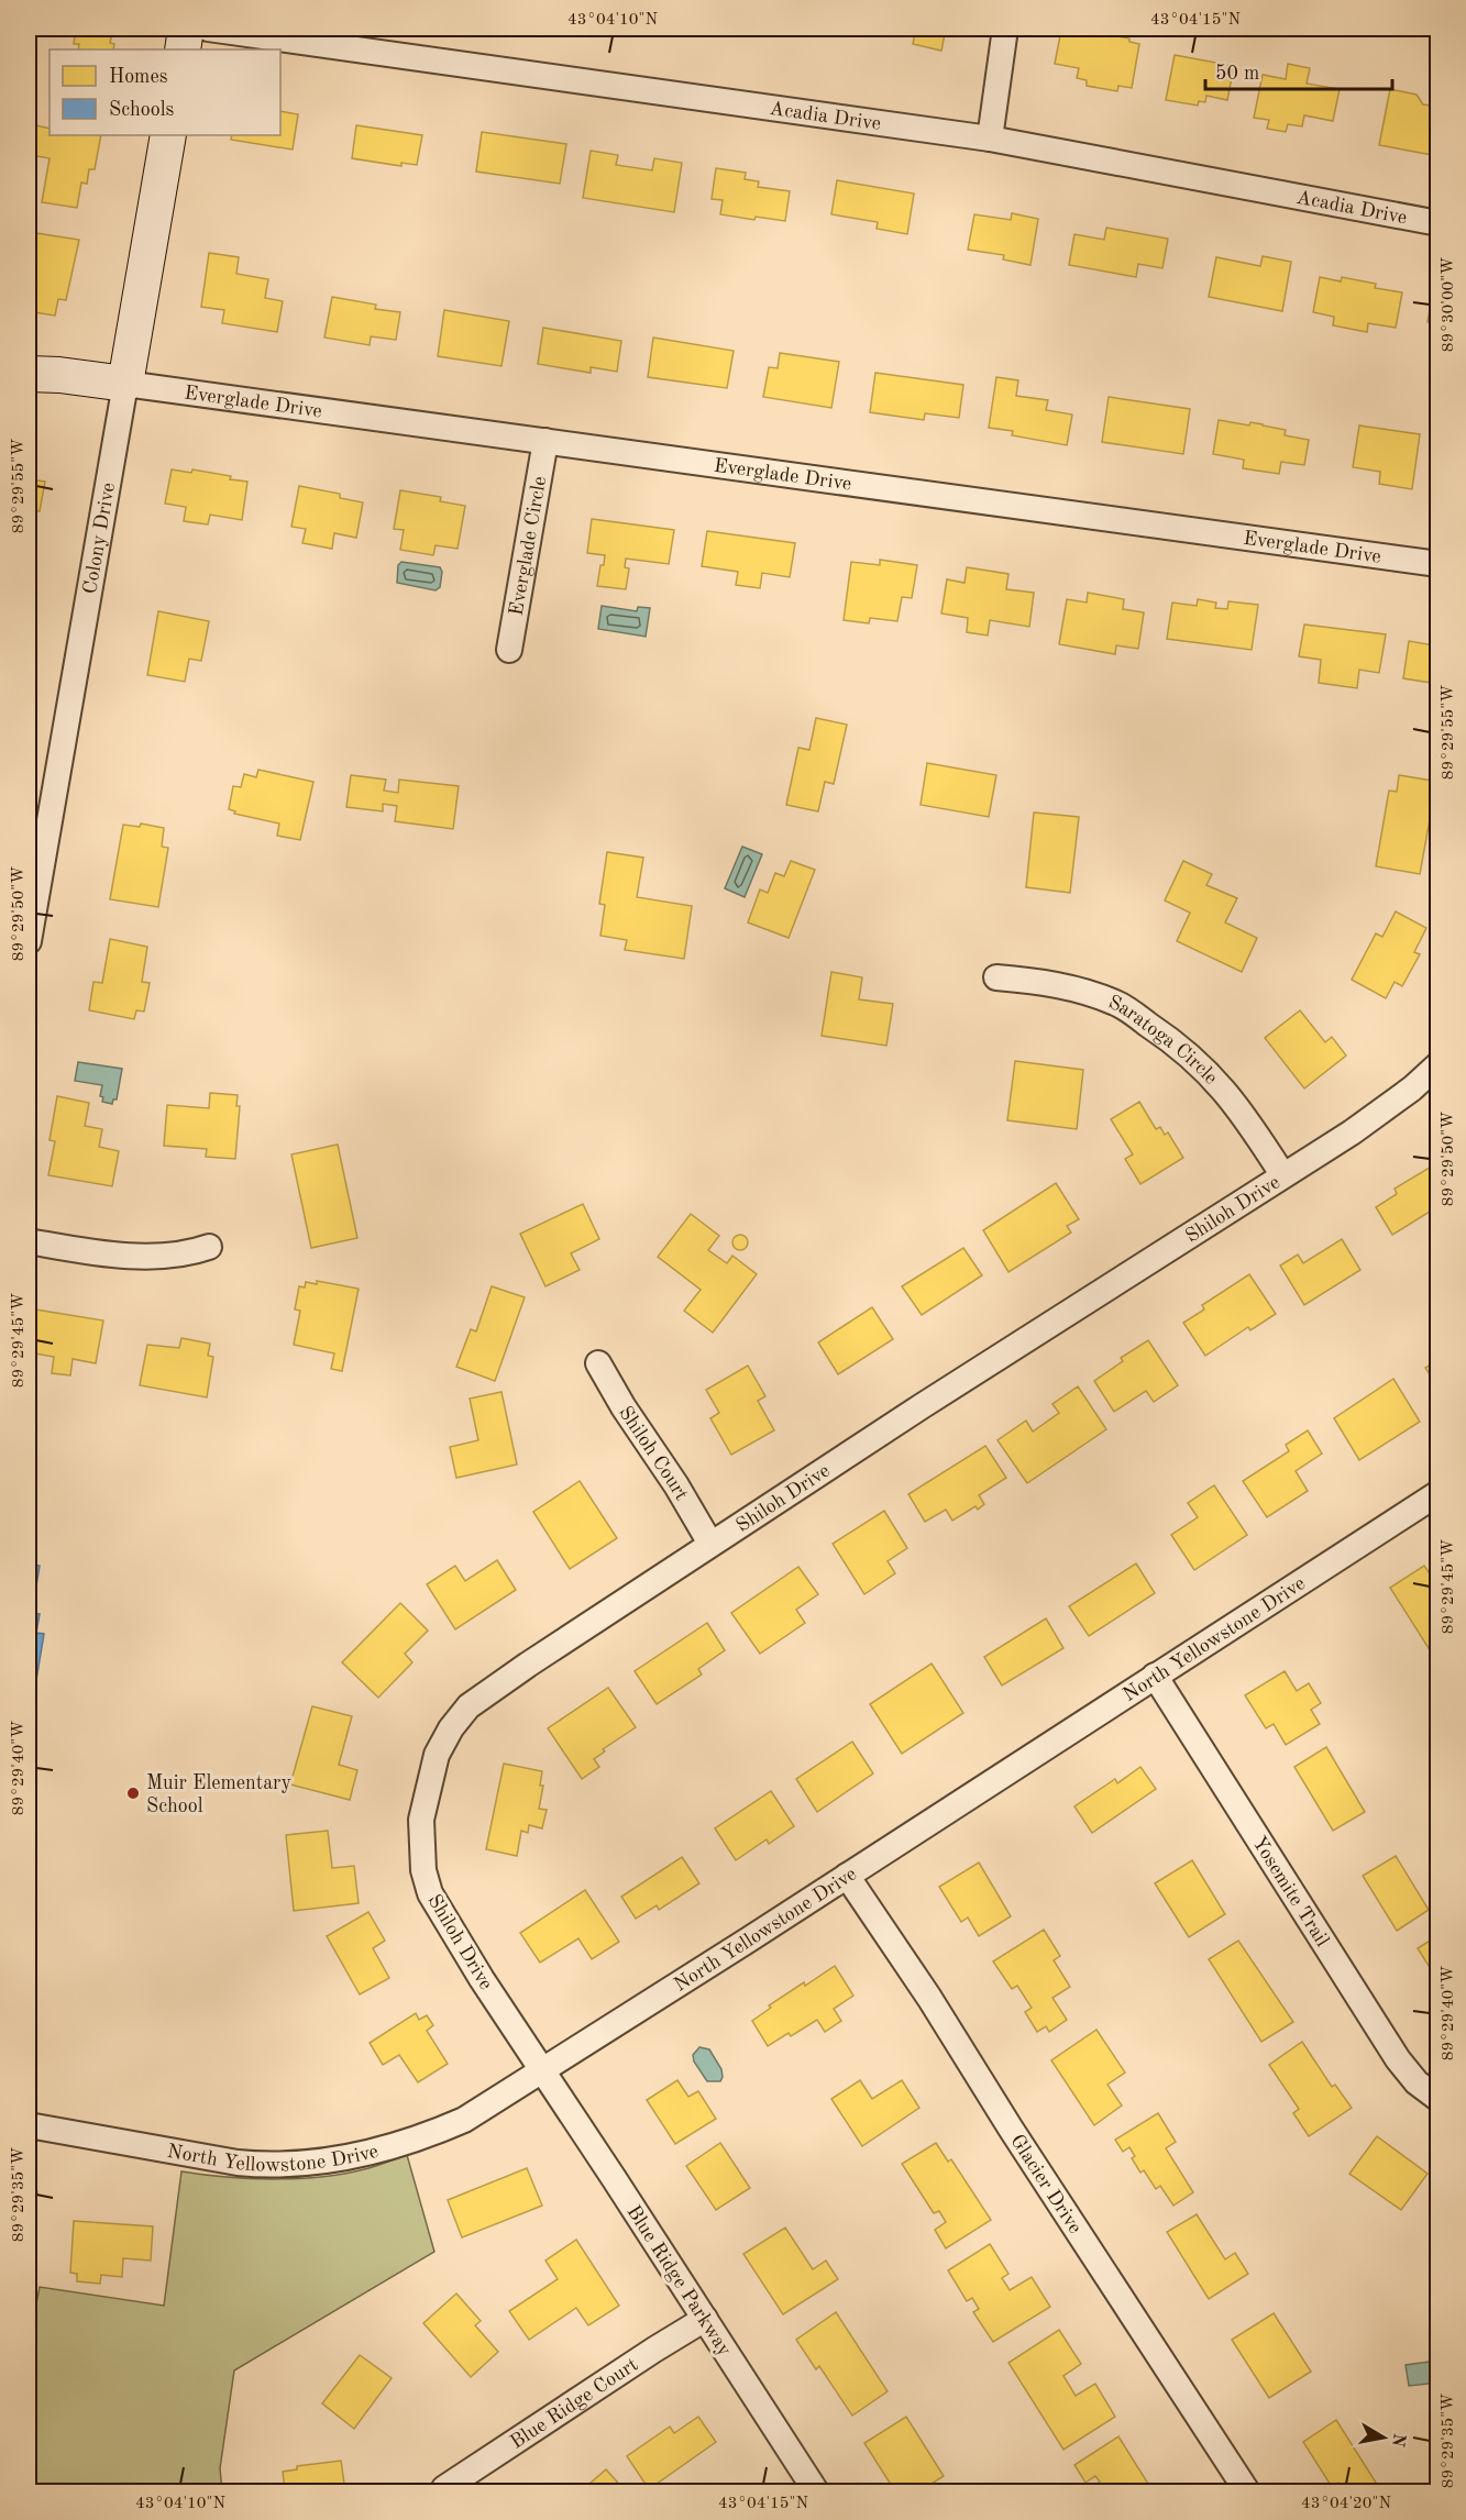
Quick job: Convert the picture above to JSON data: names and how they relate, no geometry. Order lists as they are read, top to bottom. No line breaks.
{"streets":{"street":["Acadia Drive","Everglade Drive","Colony Drive","Everglade Circle","Saratoga Circle","Shiloh Drive","Shiloh Court","North Yellowstone Drive","Yosemite Trail","Glacier Drive","Blue Ridge Parkway","Blue Ridge Court"]},"crossings":[["Everglade Drive","Colony Drive"],["Everglade Drive","Everglade Circle"],["Saratoga Circle","Shiloh Drive"],["Shiloh Drive","Shiloh Court"],["Shiloh Drive","North Yellowstone Drive"],["Shiloh Drive","Blue Ridge Parkway"],["North Yellowstone Drive","Yosemite Trail"],["North Yellowstone Drive","Glacier Drive"],["North Yellowstone Drive","Blue Ridge Parkway"],["Blue Ridge Parkway","Blue Ridge Court"]],"places":["Muir Elementary School"],"legend":["Homes","Schools"],"scale_bar":"50 m","north":"right","coordinates":["43°04'10\"N","43°04'15\"N","89°30'00\"W","89°29'55\"W","89°29'50\"W","89°29'45\"W","89°29'40\"W","89°29'35\"W","43°04'20\"N"]}
